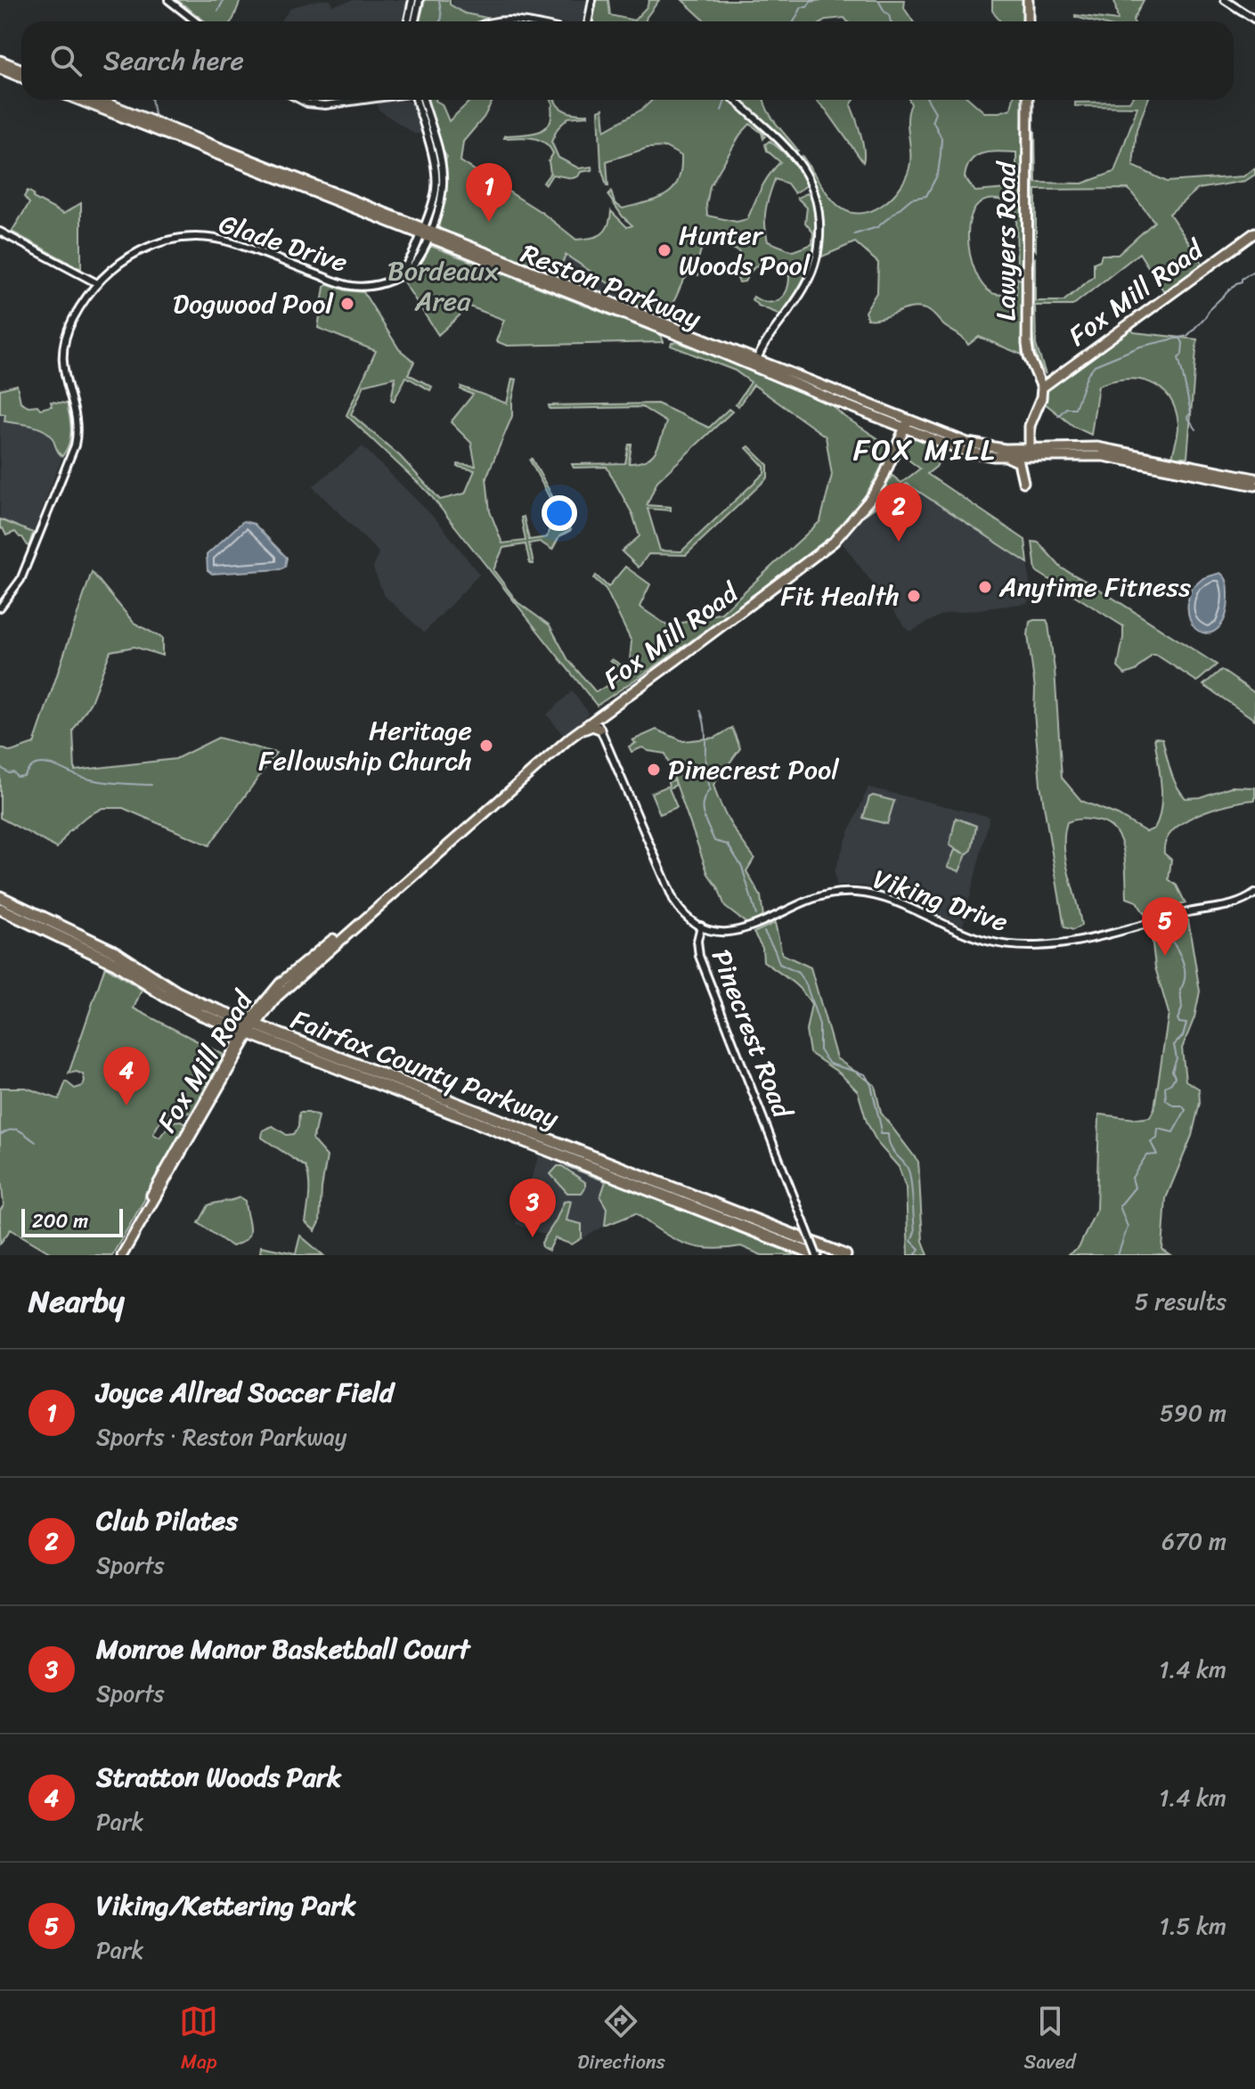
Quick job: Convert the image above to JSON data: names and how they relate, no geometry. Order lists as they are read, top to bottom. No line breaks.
{"streets":{"highway":["Fairfax County Parkway"],"main road":["Lawyers Road","Reston Parkway","Fox Mill Road"],"street":["Glade Drive","Viking Drive","Pinecrest Road"]},"crossings":[["Lawyers Road","Fox Mill Road"],["Glade Drive","Reston Parkway"],["Reston Parkway","Fox Mill Road"],["Fox Mill Road","Pinecrest Road"],["Fox Mill Road","Fairfax County Parkway"],["Viking Drive","Pinecrest Road"],["Pinecrest Road","Fairfax County Parkway"]],"districts":["FOX MILL"],"parks":["Bordeaux Area"],"places":["Hunter Woods Pool","Dogwood Pool","Anytime Fitness","Fit Health","Heritage Fellowship Church","Pinecrest Pool"],"scale_bar":"200 m","page":{"search":"Search here","pins":["1","2","5","4","3"],"scale":"200 m","heading":["Nearby","5 results"],"list":[{"mark":"1","name":"Joyce Allred Soccer Field","note":"Sports · Reston Parkway","value":"590 m"},{"mark":"2","name":"Club Pilates","note":"Sports","value":"670 m"},{"mark":"3","name":"Monroe Manor Basketball Court","note":"Sports","value":"1.4 km"},{"mark":"4","name":"Stratton Woods Park","note":"Park","value":"1.4 km"},{"mark":"5","name":"Viking/Kettering Park","note":"Park","value":"1.5 km"}],"nav":["Map","Directions","Saved"]}}
